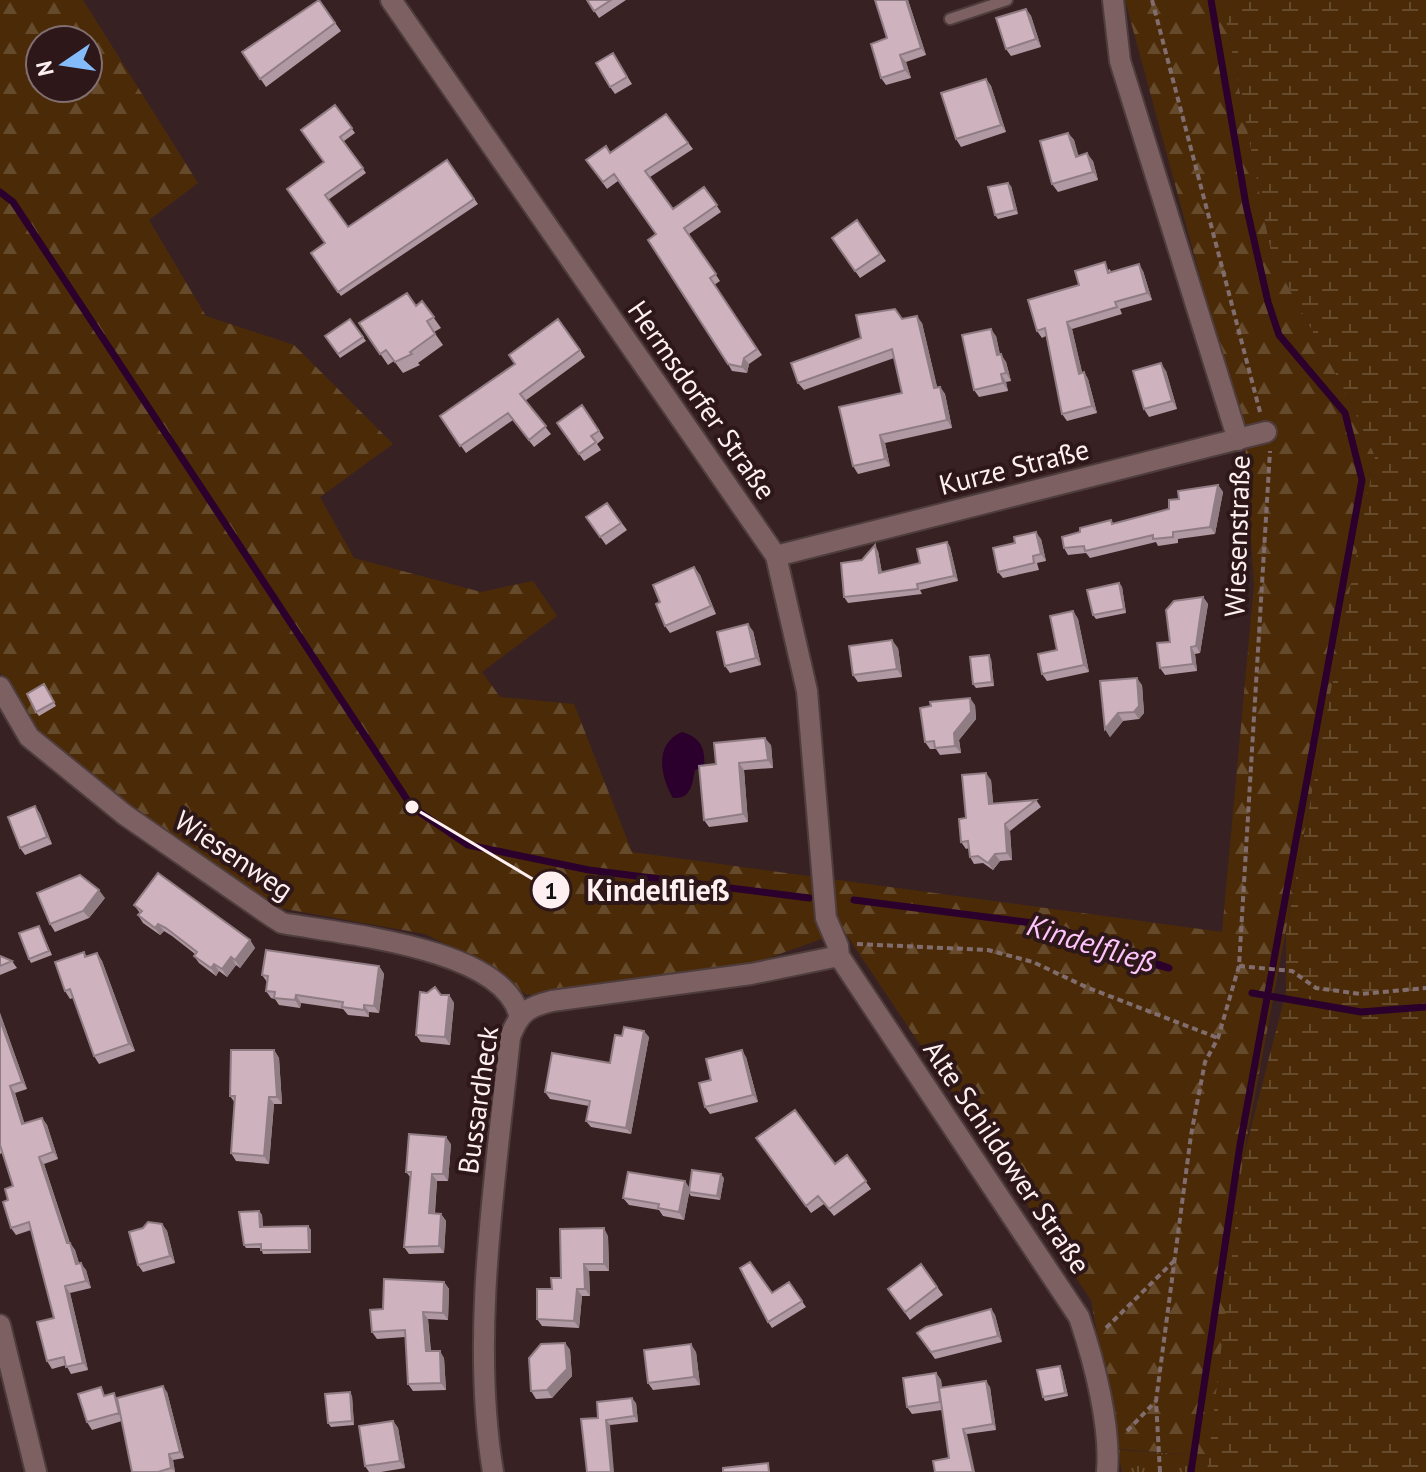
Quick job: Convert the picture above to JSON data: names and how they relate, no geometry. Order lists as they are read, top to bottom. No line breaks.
{"streets":{"street":["Hermsdorfer Straße","Kurze Straße","Wiesenstraße","Wiesenweg","Bussardheck","Alte Schildower Straße"]},"crossings":[["Hermsdorfer Straße","Kurze Straße"],["Hermsdorfer Straße","Alte Schildower Straße"],["Kurze Straße","Wiesenstraße"],["Wiesenweg","Bussardheck"],["Bussardheck","Alte Schildower Straße"]],"water":["Kindelfließ"],"places":["Kindelfließ"],"north":"left"}
